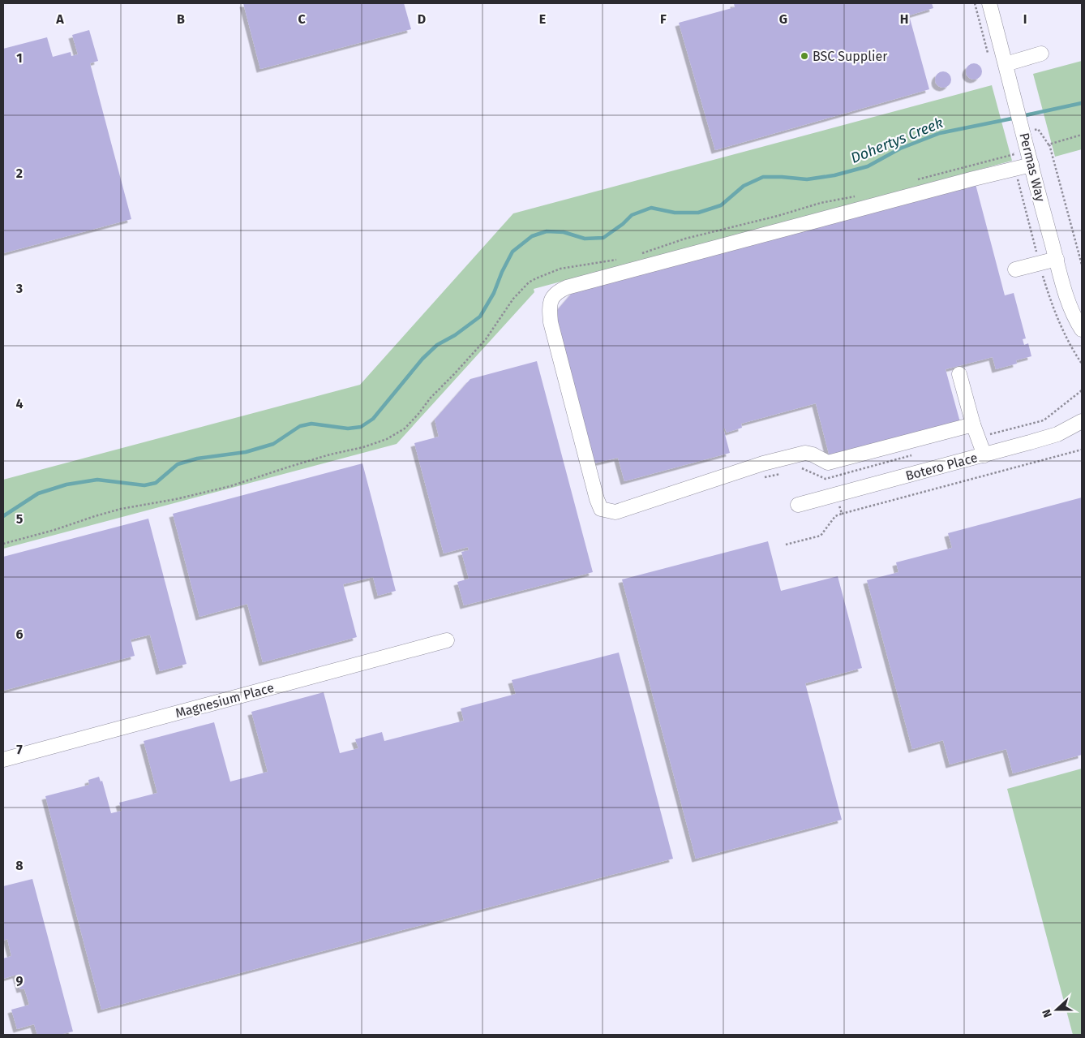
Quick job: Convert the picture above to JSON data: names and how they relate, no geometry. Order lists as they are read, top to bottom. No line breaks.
{"streets":{"street":["Permas Way","Botero Place","Magnesium Place"]},"water":["Dohertys Creek"],"places":["BSC Supplier"],"north":"left","grid":{"columns":["A","B","C","D","E","F","G","H","I"],"rows":["1","2","3","4","5","6","7","8","9"]}}
